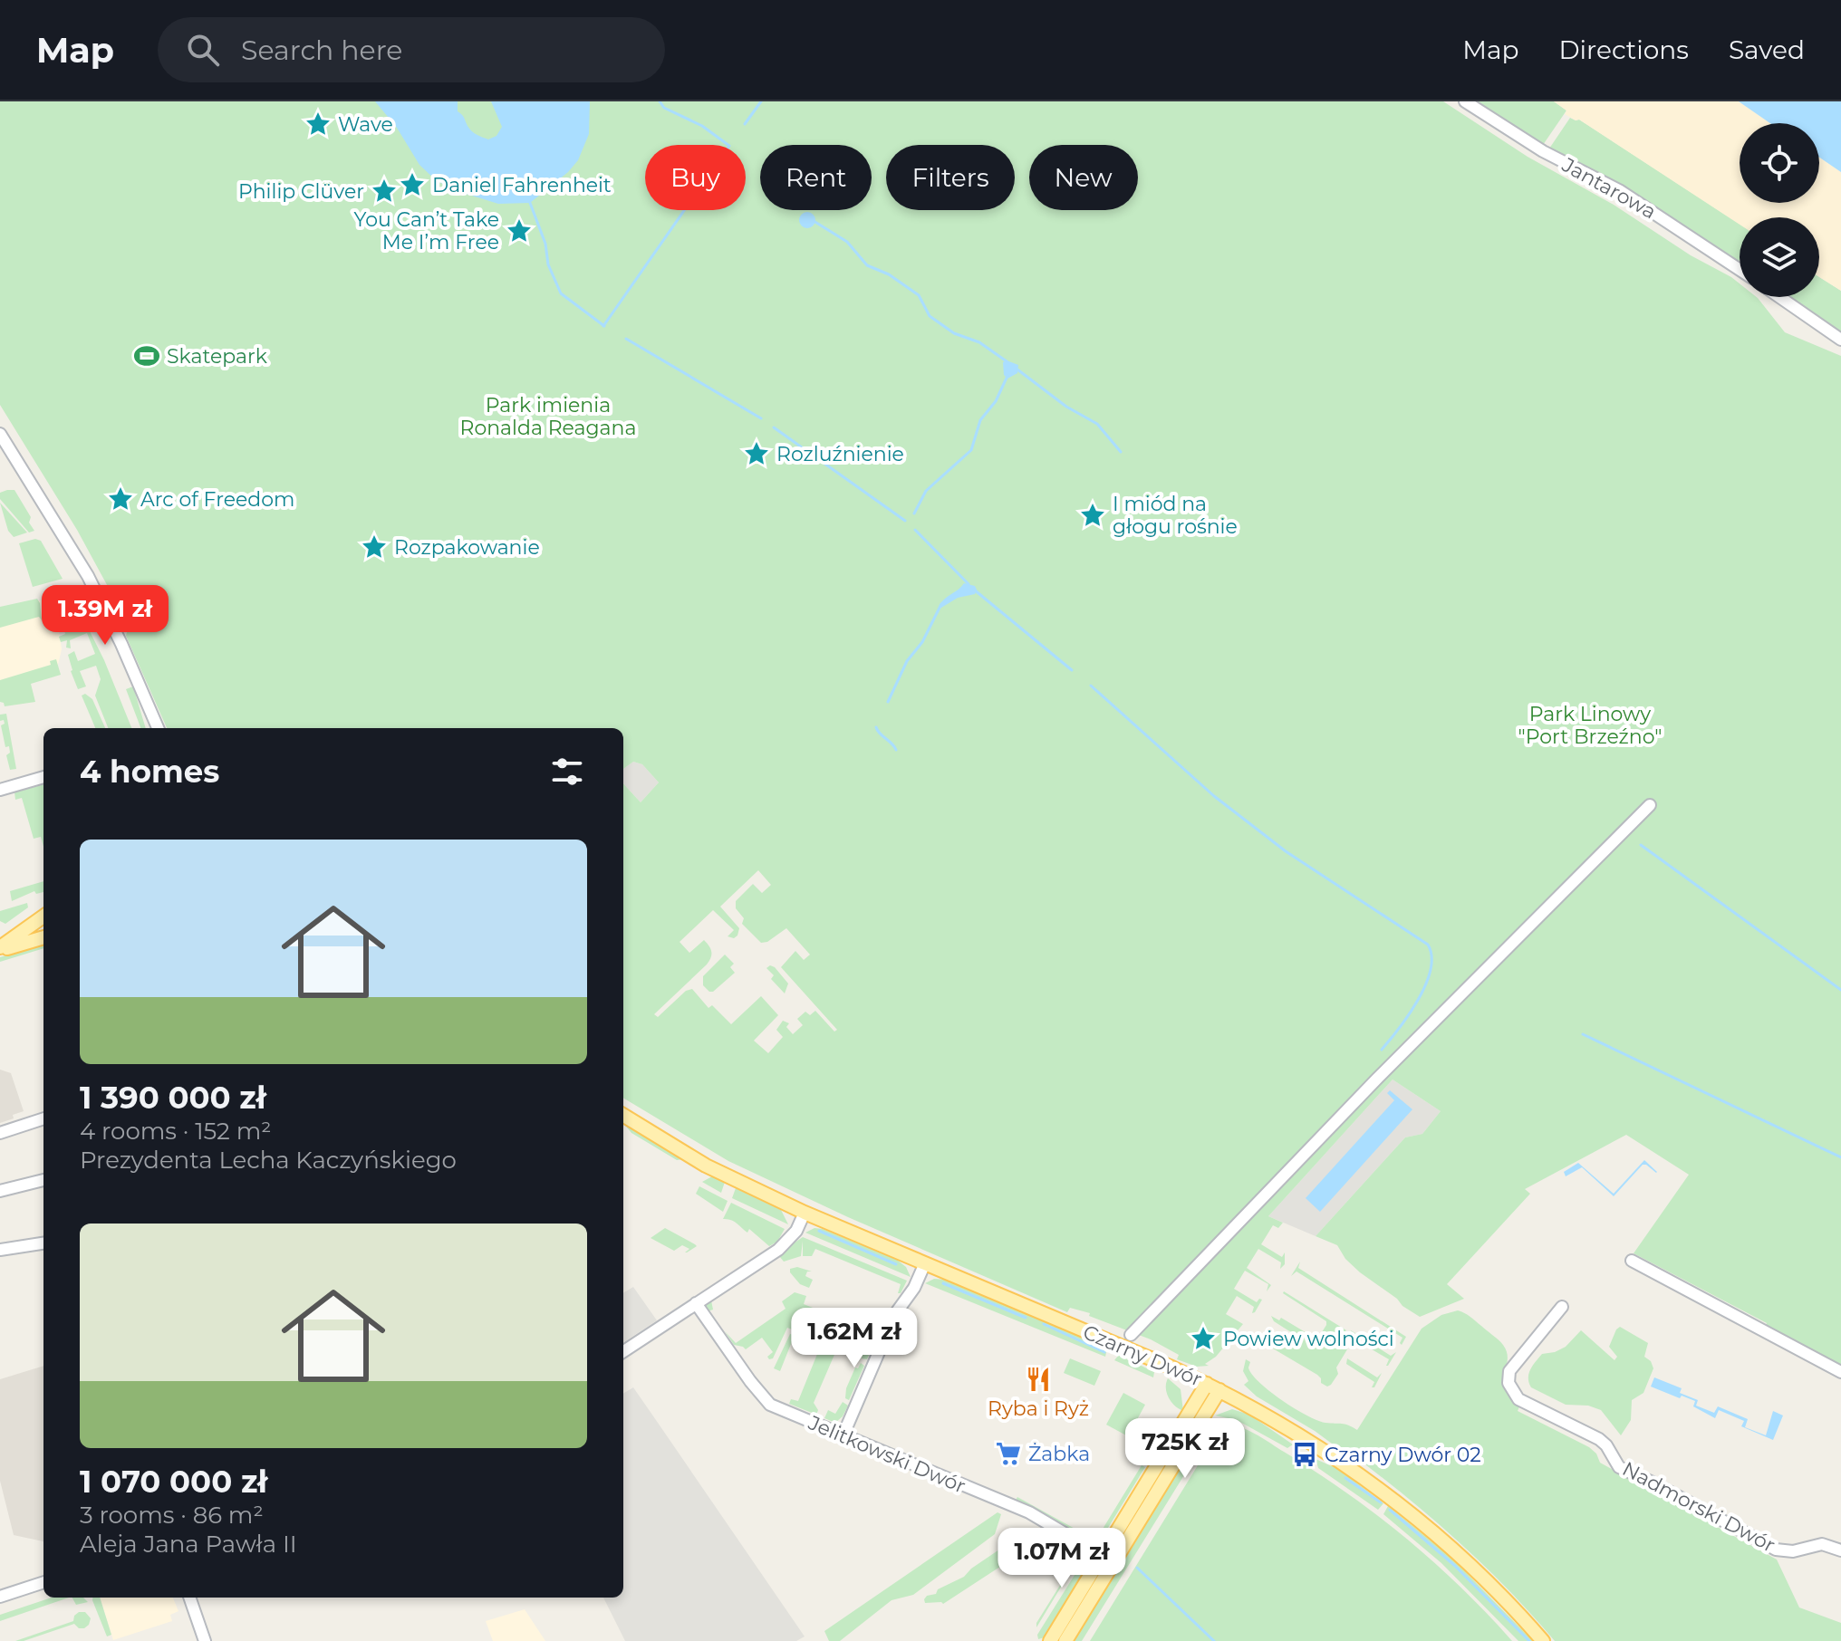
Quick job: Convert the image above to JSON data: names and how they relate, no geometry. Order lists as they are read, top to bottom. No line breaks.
{"streets":{"main road":["Czarny Dwór"],"street":["Jantarowa","Jelitkowski Dwór","Nadmorski Dwór"]},"parks":["Park imienia Ronalda Reagana","Park Linowy \"Port Brzeźno\""],"places":{"place":["Wave","Daniel Fahrenheit","Philip Clüver","You Can’t Take Me I’m Free","Rozluźnienie","Arc of Freedom","I miód na głogu rośnie","Rozpakowanie","Powiew wolności"],"sports":["Skatepark"],"restaurant":["Ryba i Ryż"],"supermarket":["Żabka"],"bus stop":["Czarny Dwór 02"]},"page":{"header":"Map","search":"Search here","nav":["Map","Directions","Saved"],"chip":["Buy","Rent","Filters","New"],"price":["1.39M zł","1.62M zł","725K zł","1.07M zł"],"heading":"4 homes","list":[{"name":"1 390 000 zł","note":"4 rooms · 152 m² · Prezydenta Lecha Kaczyńskiego"},{"name":"1 070 000 zł","note":"3 rooms · 86 m² · Aleja Jana Pawła II"}]}}
